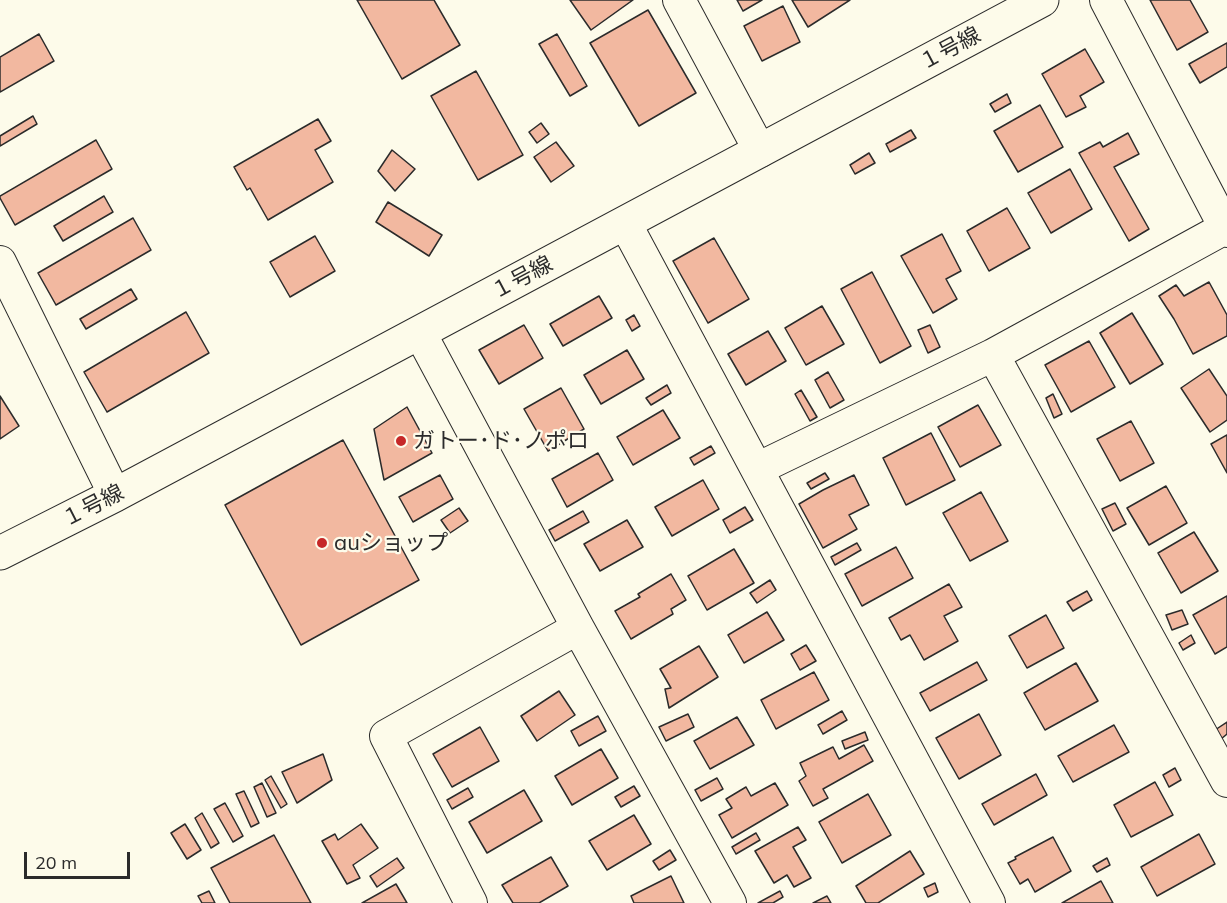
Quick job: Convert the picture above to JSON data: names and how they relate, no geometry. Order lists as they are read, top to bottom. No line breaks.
{"streets":{"street":["１号線"]},"places":["ガトー･ド･ノポロ","auショップ"],"scale_bar":"20 m"}
